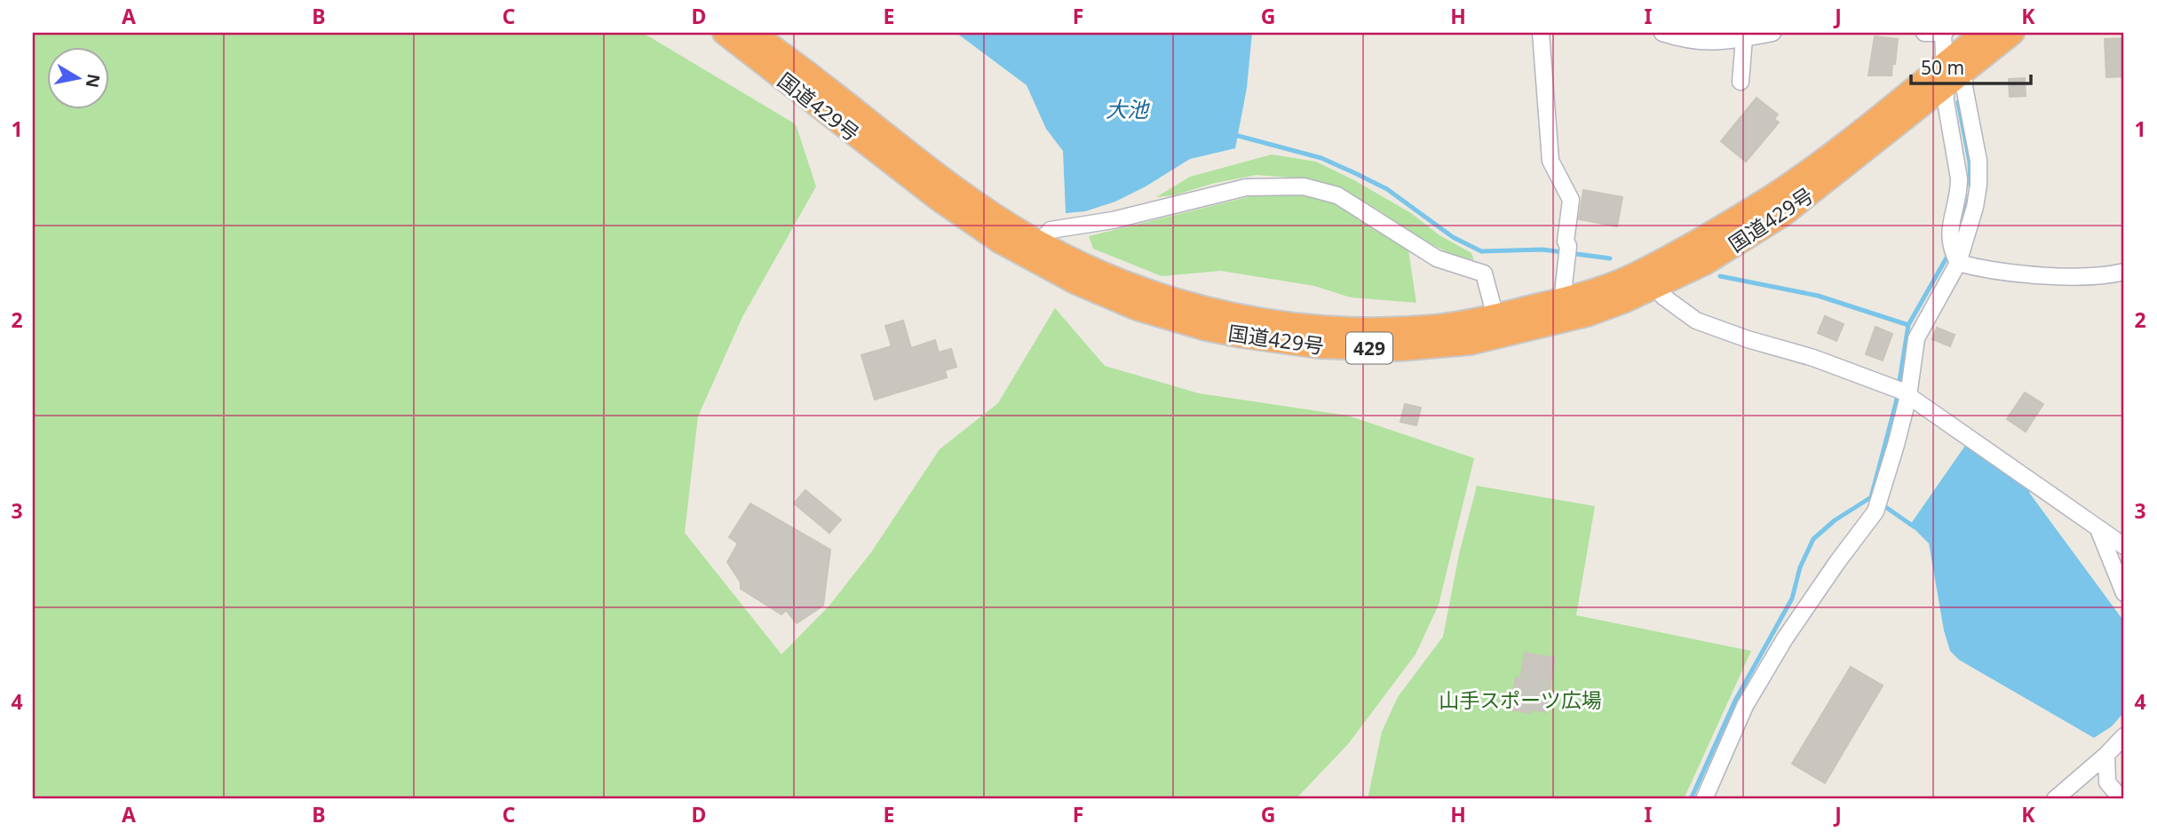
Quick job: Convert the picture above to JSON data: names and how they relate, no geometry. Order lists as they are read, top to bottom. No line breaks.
{"streets":{"highway":["国道429号","429"]},"water":["大池"],"parks":["山手スポーツ広場"],"scale_bar":"50 m","north":"right","grid":{"columns":["A","B","C","D","E","F","G","H","I","J","K"],"rows":["1","2","3","4"]}}
